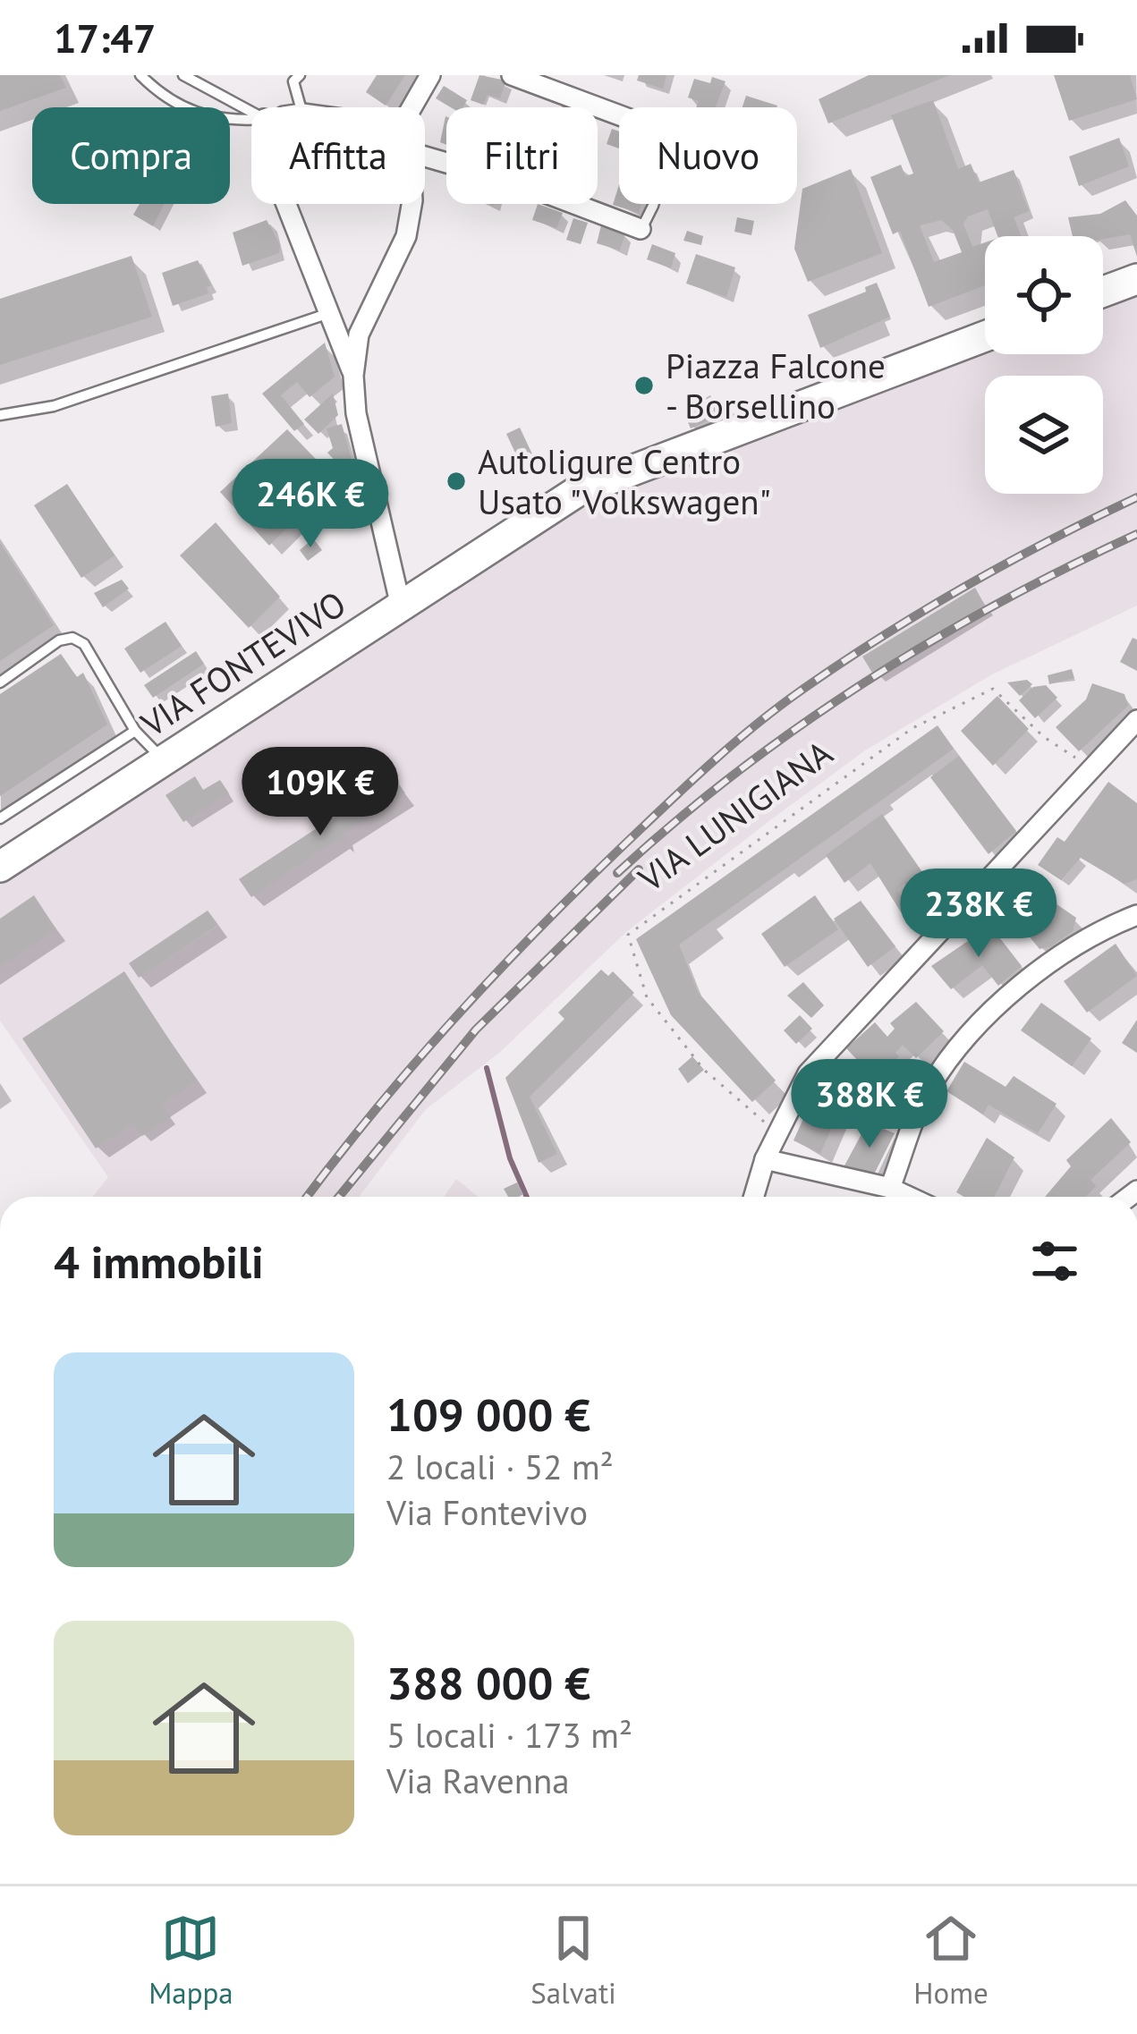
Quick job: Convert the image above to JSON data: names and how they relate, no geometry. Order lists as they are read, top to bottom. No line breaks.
{"streets":{"street":["VIA FONTEVIVO"],"path":["VIA LUNIGIANA"]},"places":["Piazza Falcone - Borsellino","Autoligure Centro Usato \"Volkswagen\""],"page":{"status":"17:47","chip":["Compra","Affitta","Filtri","Nuovo"],"price":["246K €","109K €","238K €","388K €"],"heading":"4 immobili","list":[{"name":"109 000 €","note":"2 locali · 52 m² · Via Fontevivo"},{"name":"388 000 €","note":"5 locali · 173 m² · Via Ravenna"}],"tabs":["Mappa","Salvati","Home"]}}
